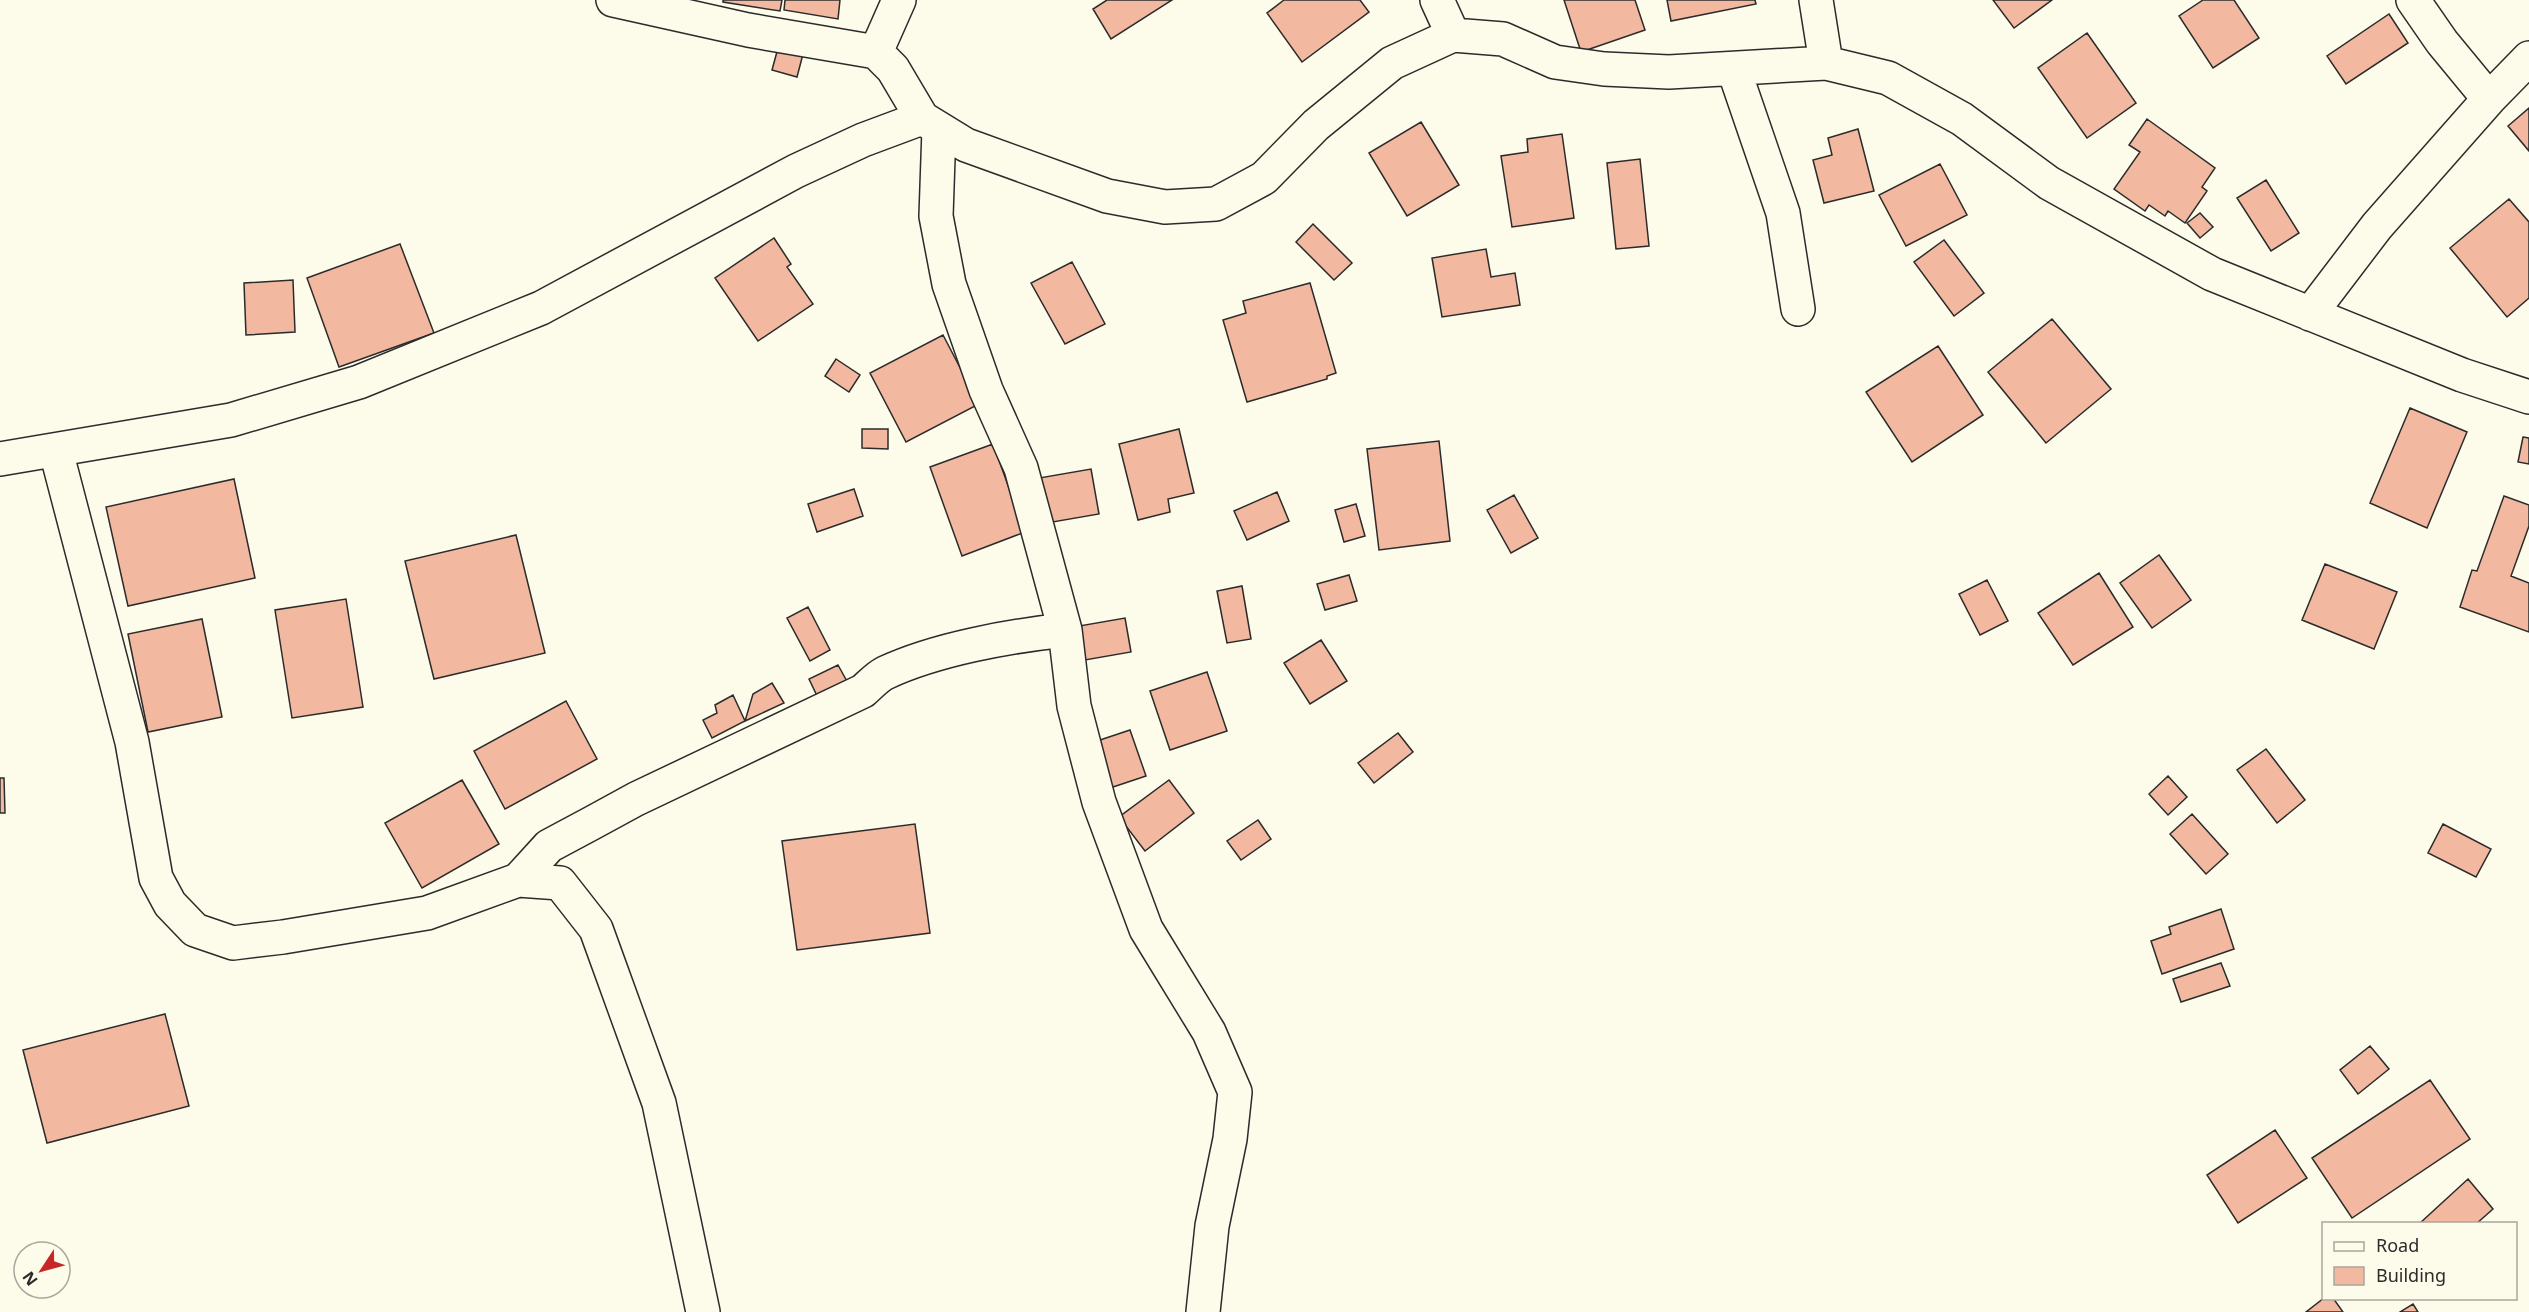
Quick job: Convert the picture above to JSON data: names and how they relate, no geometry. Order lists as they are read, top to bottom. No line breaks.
{"legend":["Road","Building"],"north":"bottom left"}
